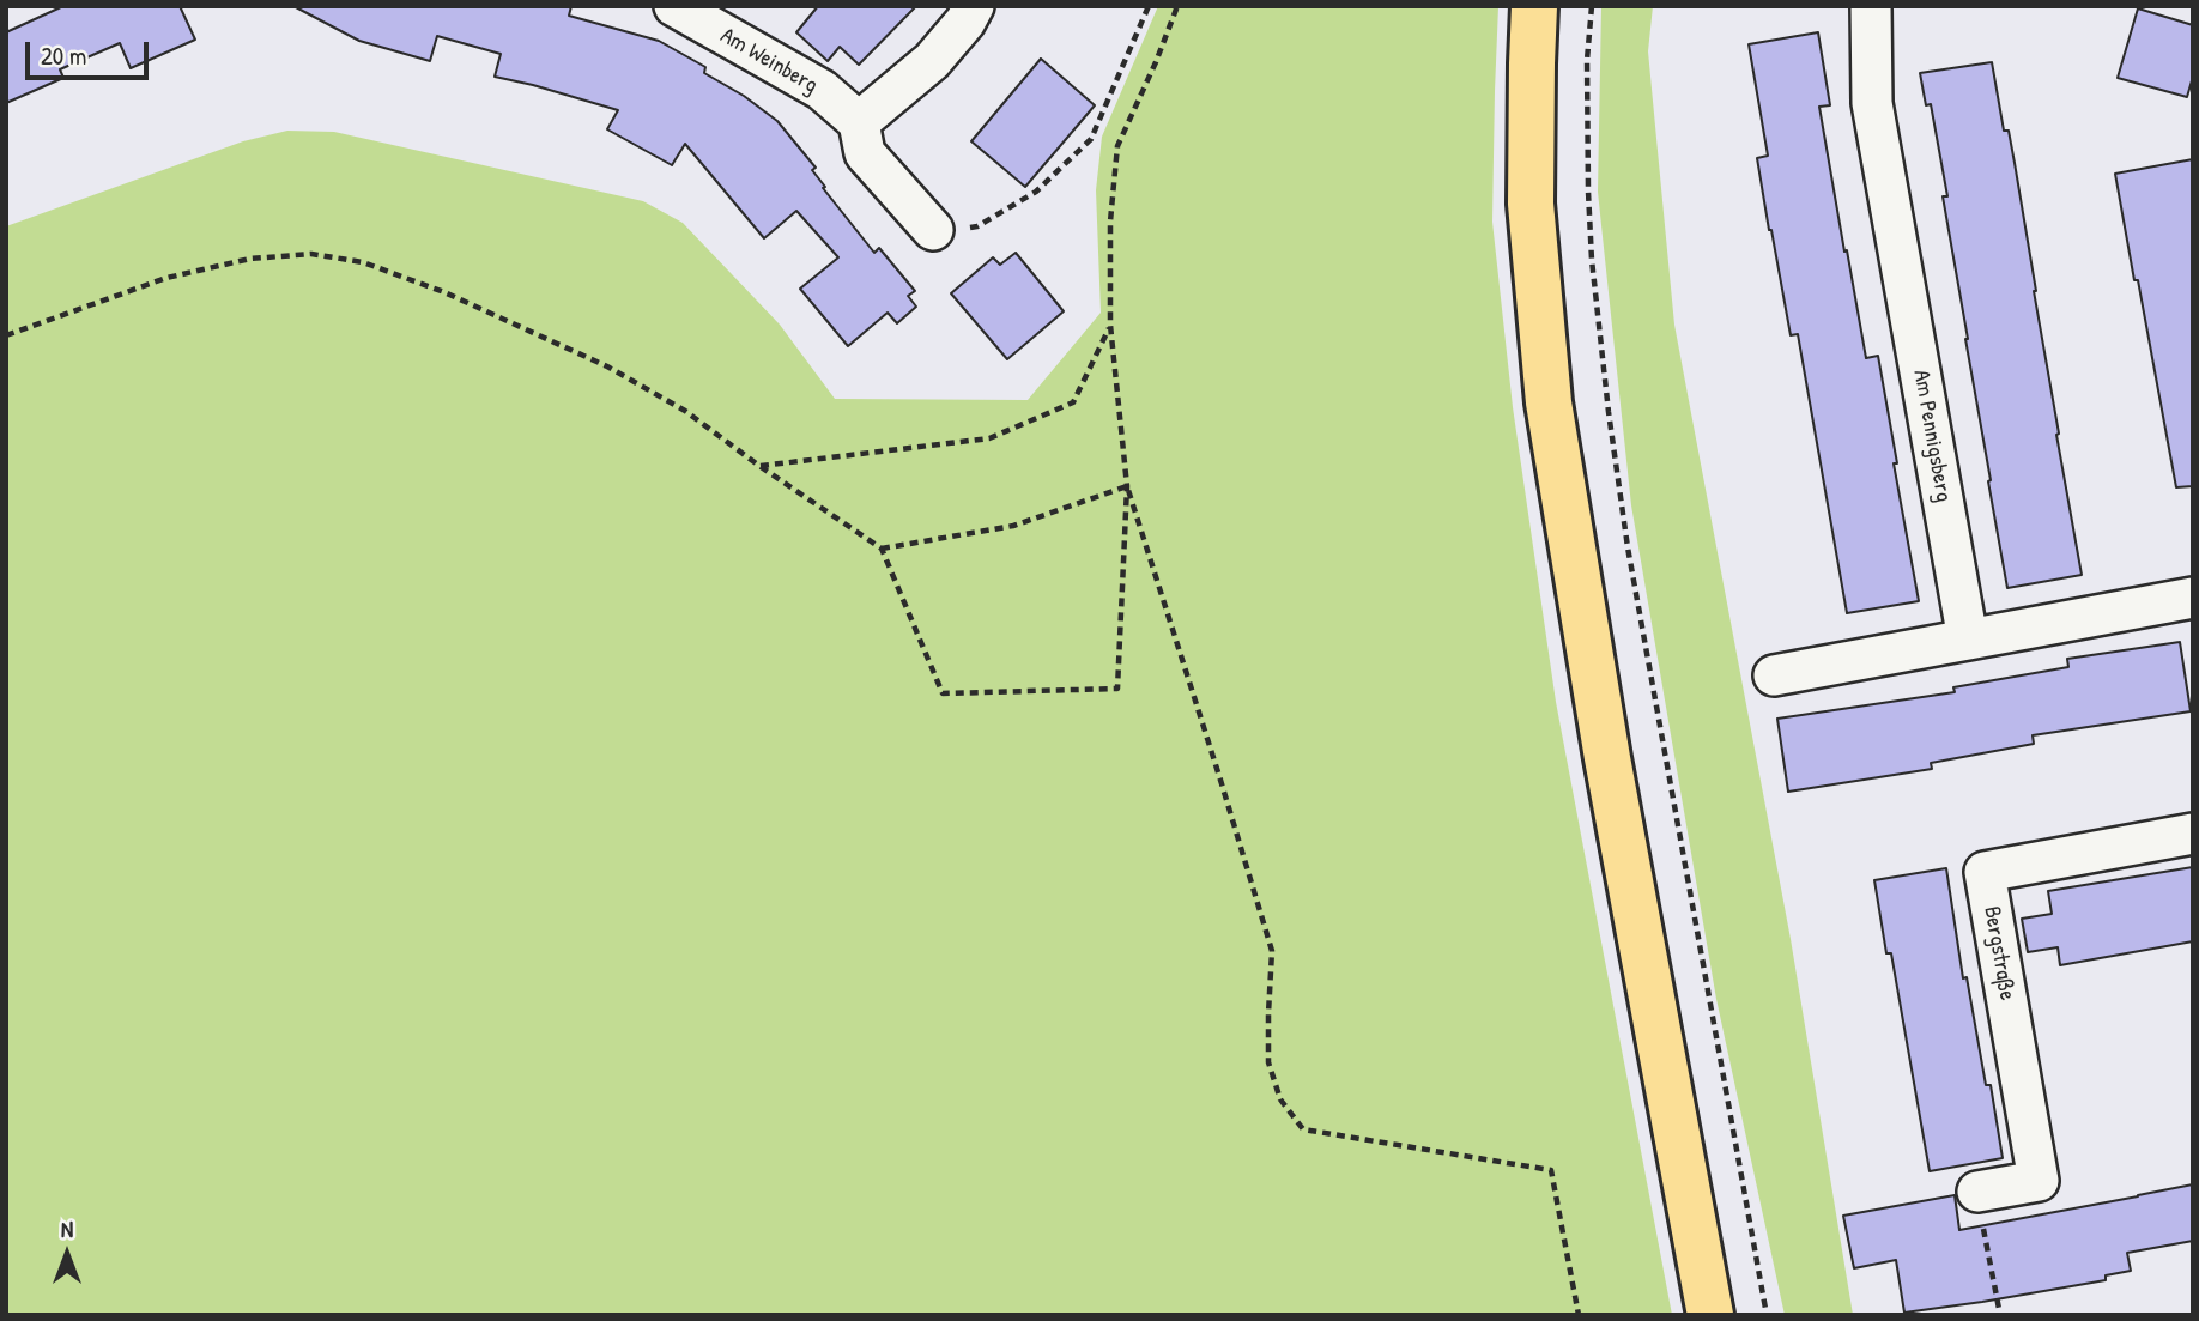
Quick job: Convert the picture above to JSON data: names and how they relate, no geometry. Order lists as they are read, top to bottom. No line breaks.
{"streets":{"street":["Am Weinberg","Am Pennigsberg","Bergstraße"]},"scale_bar":"20 m","north":"top"}
